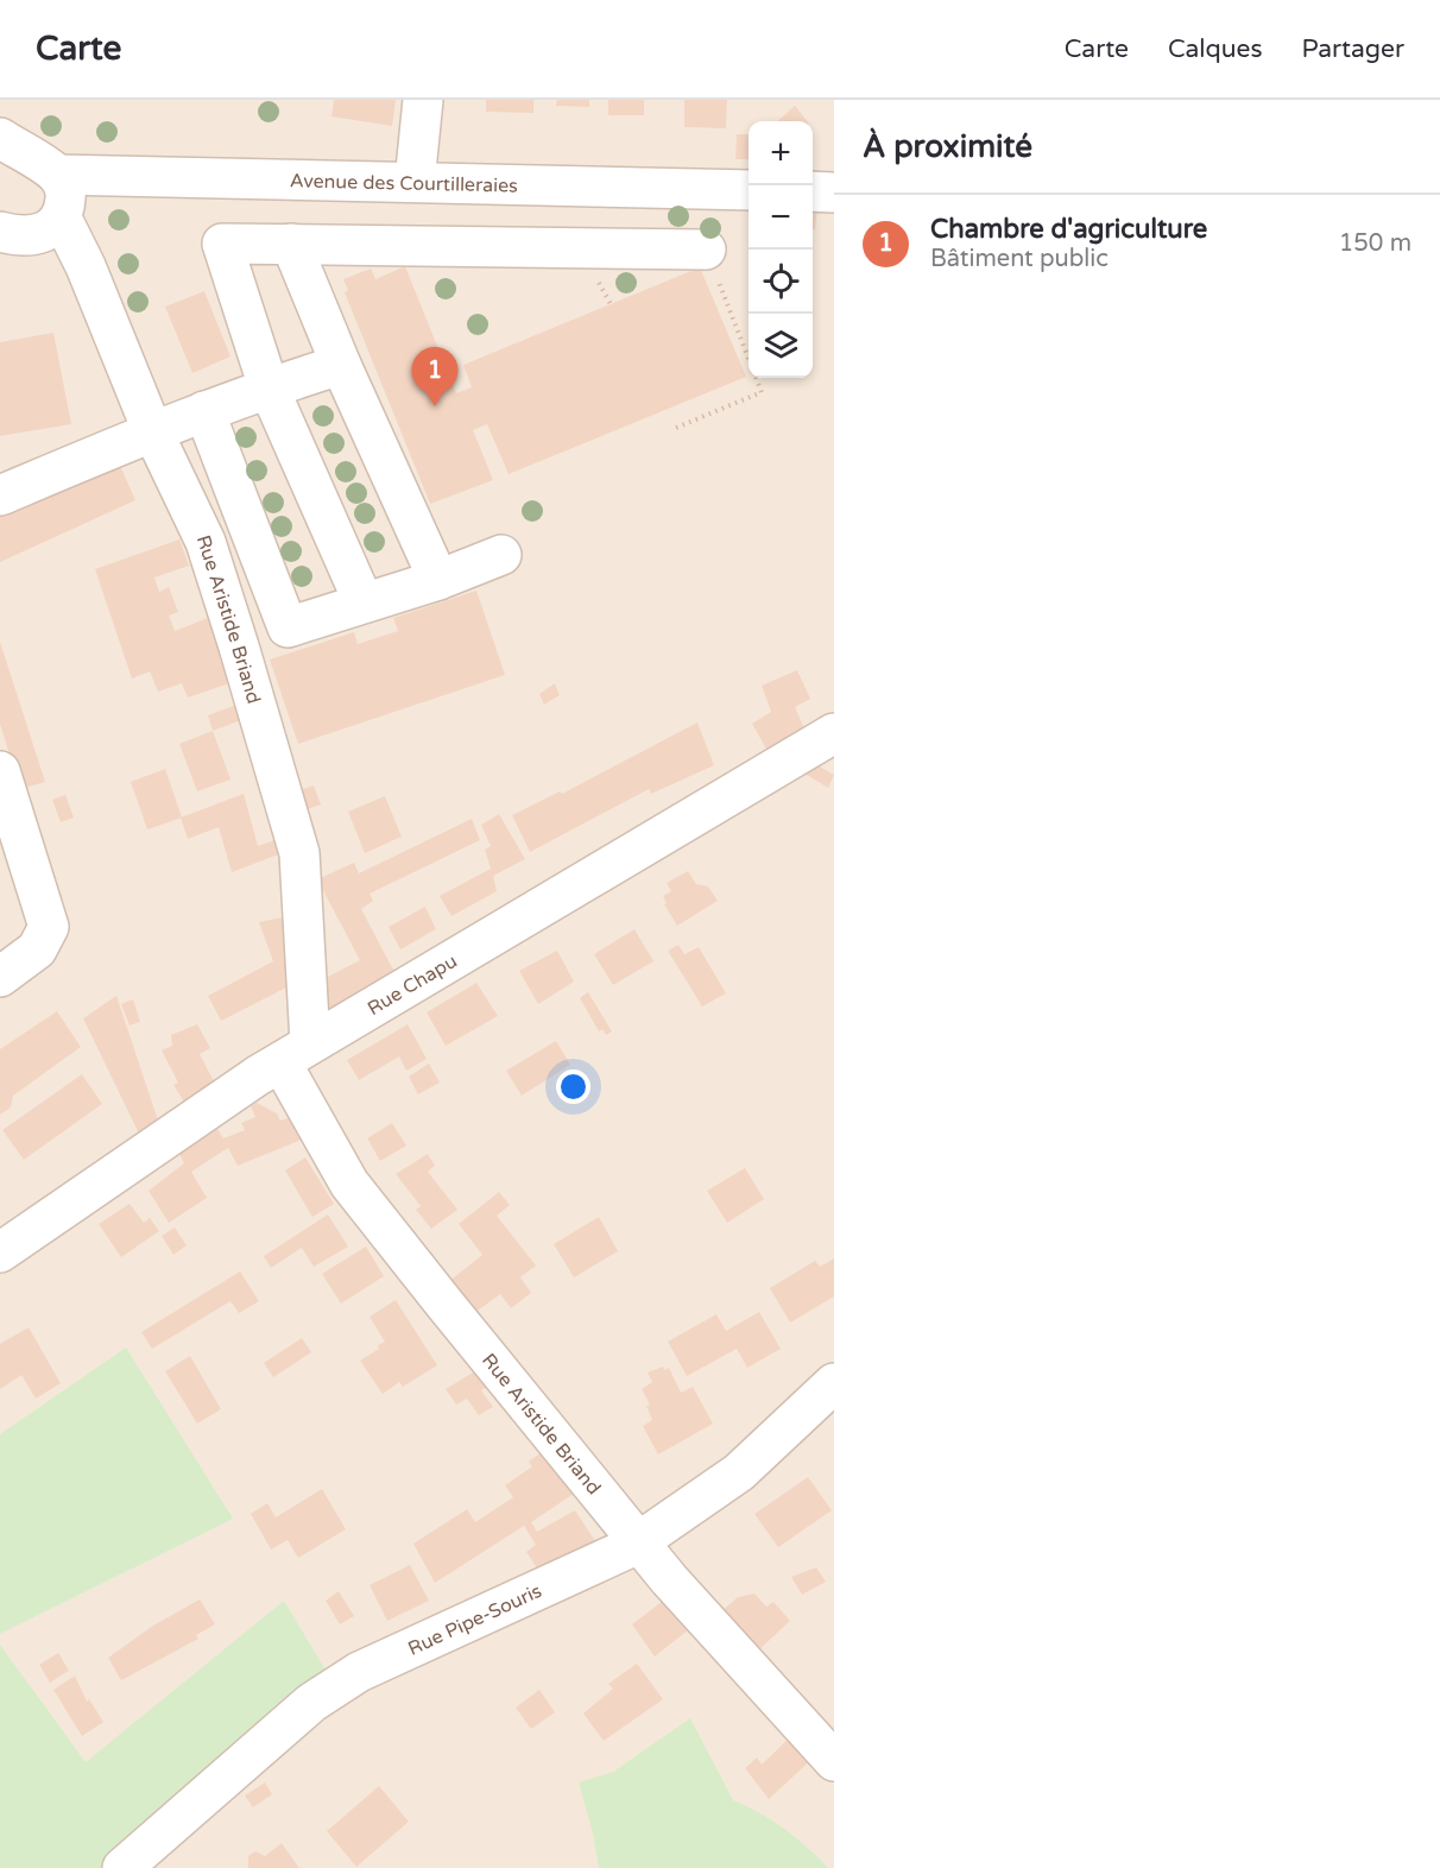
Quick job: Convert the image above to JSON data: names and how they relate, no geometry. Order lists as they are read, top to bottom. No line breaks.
{"streets":{"street":["Avenue des Courtilleraies","Rue Aristide Briand","Rue Chapu","Rue Pipe-Souris"]},"crossings":[["Rue Aristide Briand","Rue Chapu"],["Rue Aristide Briand","Rue Pipe-Souris"]],"page":{"header":"Carte","nav":["Carte","Calques","Partager"],"heading":"À proximité","map_buttons":["+","−"],"list":[{"mark":"1","name":"Chambre d'agriculture","note":"Bâtiment public","value":"150 m"}],"pins":"1"}}
